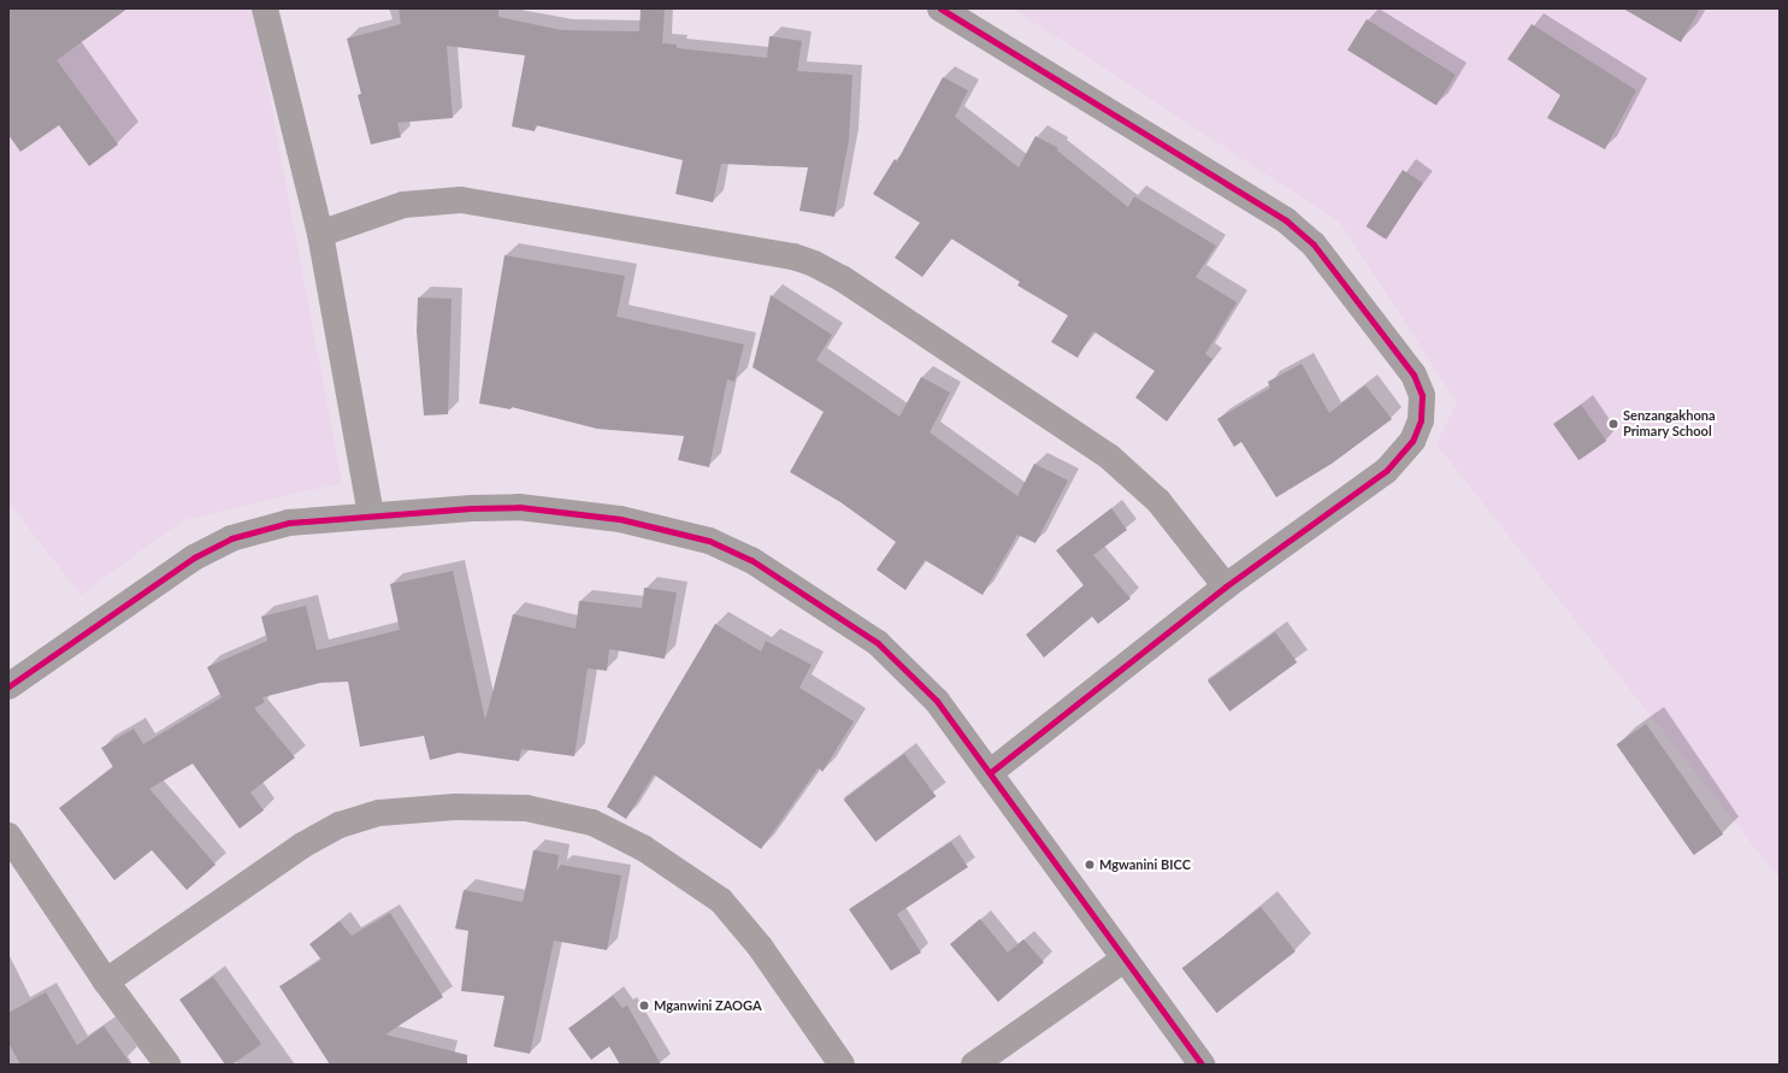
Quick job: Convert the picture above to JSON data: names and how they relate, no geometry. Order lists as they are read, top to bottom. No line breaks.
{"places":["Senzangakhona Primary School","Mgwanini BICC","Mganwini ZAOGA"]}
